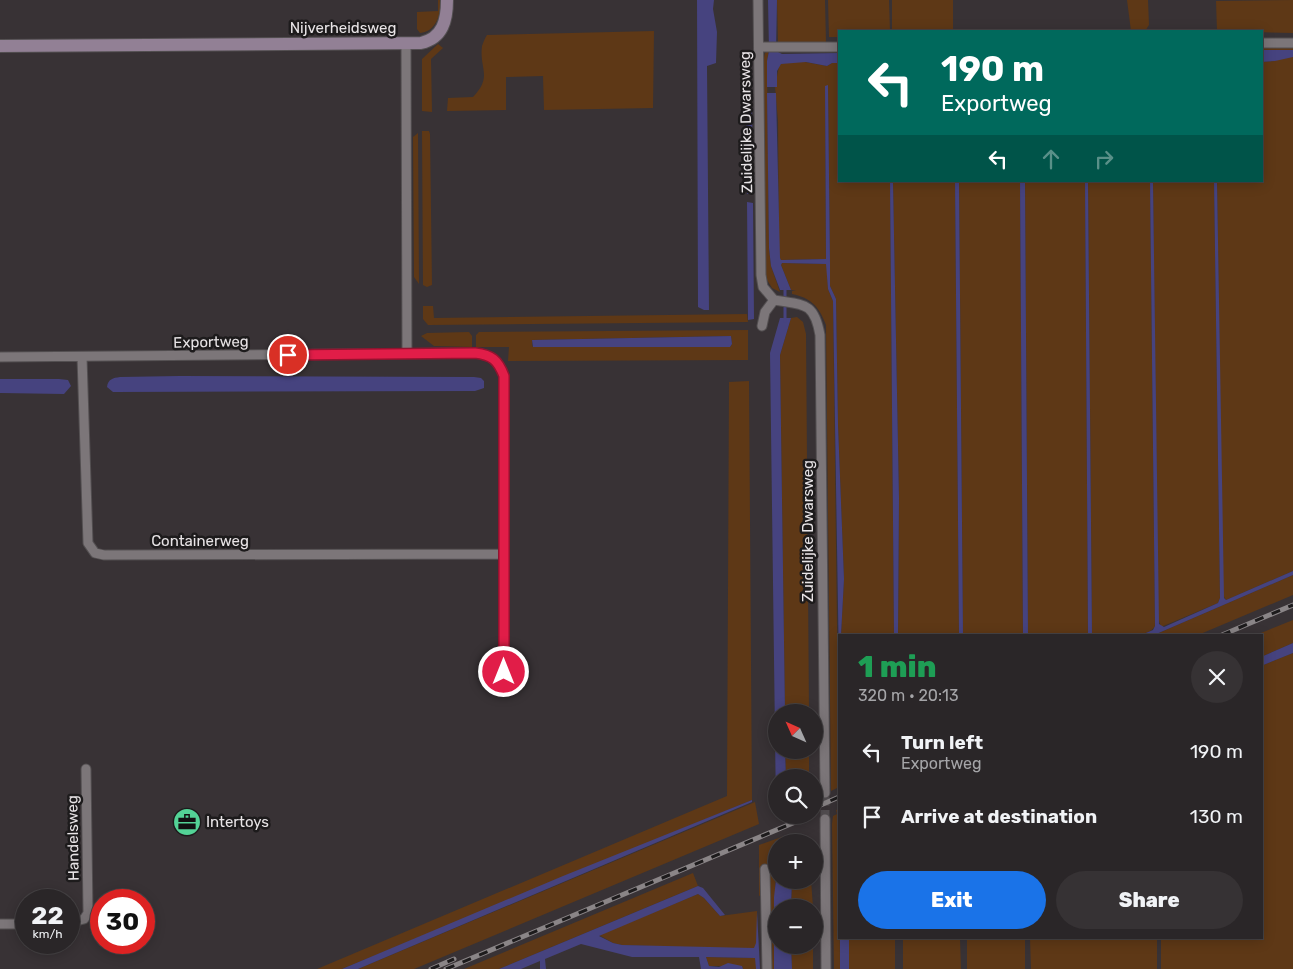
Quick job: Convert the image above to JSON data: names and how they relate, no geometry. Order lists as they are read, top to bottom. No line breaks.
{"streets":{"street":["Nijverheidsweg","Zuidelijke Dwarsweg","Exportweg","Containerweg","Handelsweg"]},"crossings":[["Nijverheidsweg","Exportweg"],["Exportweg","Containerweg"]],"places":{"office":["Intertoys"]},"north":"top left","page":{"turn":["190 m","Exportweg"],"heading":["1 min","320 m · 20:13"],"map_buttons":["+","−"],"list":[{"name":"Turn left","note":"Exportweg","value":"190 m"},{"name":"Arrive at destination","value":"130 m"}],"buttons":["Exit","Share"],"speed":"22 km/h","limit":"30"}}
